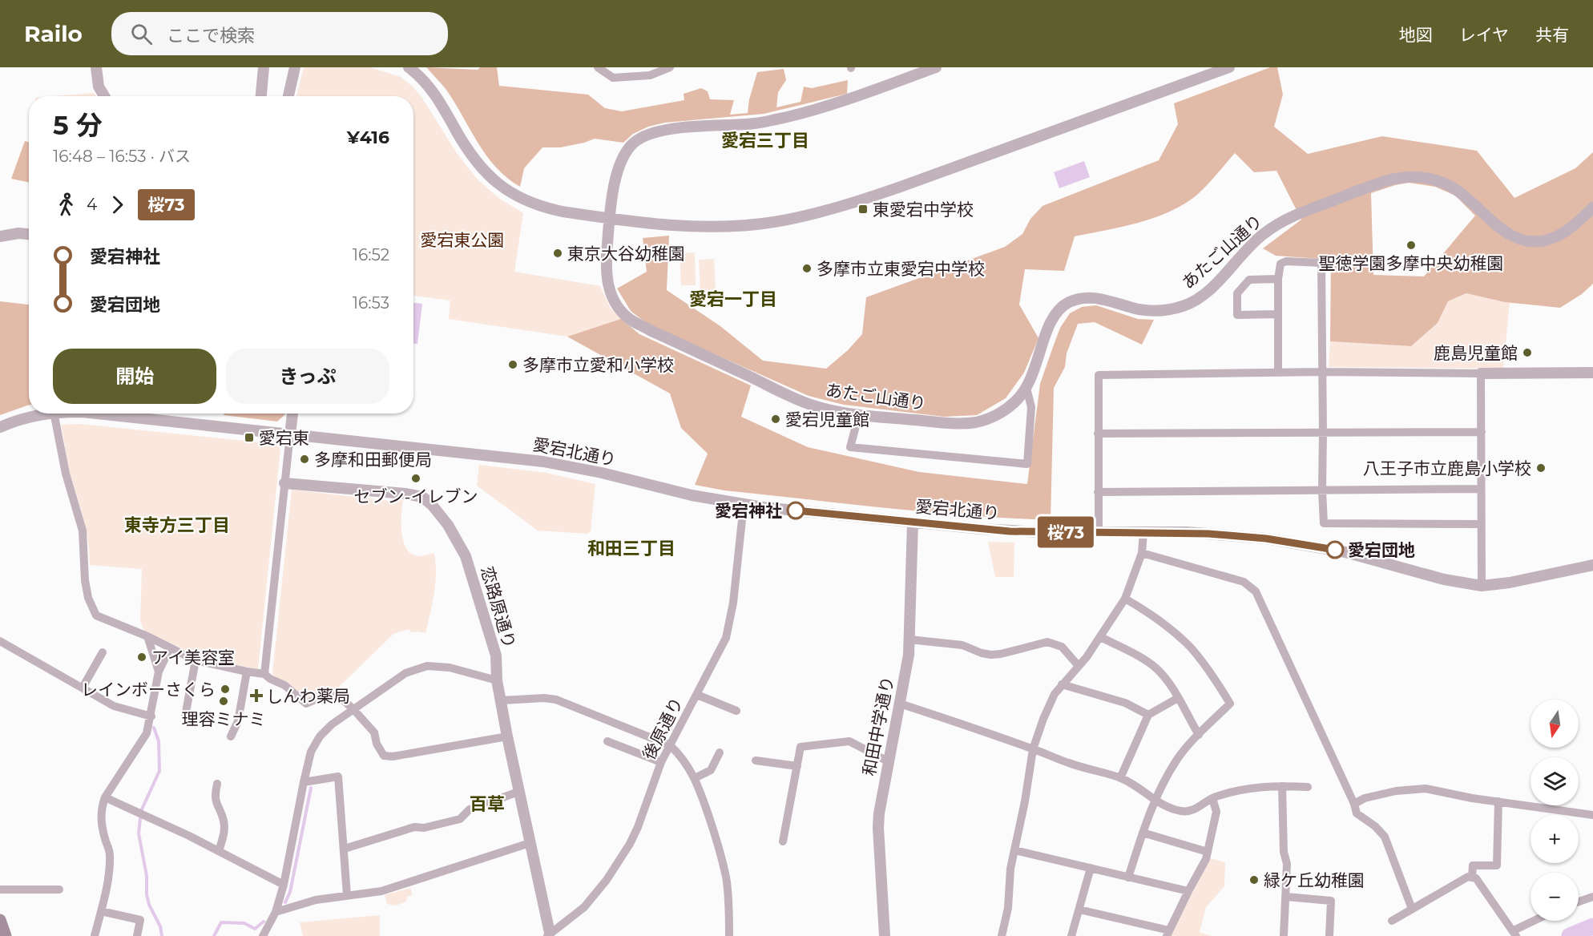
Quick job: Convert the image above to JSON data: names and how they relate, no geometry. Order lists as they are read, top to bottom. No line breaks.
{"streets":{"street":["あたご山通り","愛宕北通り","恋路原通り","和田中学通り","後原通り"]},"crossings":[["愛宕北通り","和田中学通り"],["愛宕北通り","後原通り"],["恋路原通り","後原通り"]],"districts":["愛宕三丁目","愛宕一丁目","東寺方三丁目","和田三丁目","百草"],"parks":["愛宕東公園"],"places":{"transit":["東愛宕中学校","愛宕東"],"other":["聖徳学園多摩中央幼稚園","東京大谷幼稚園","多摩市立東愛宕中学校","鹿島児童館","多摩市立愛和小学校","愛宕児童館","多摩和田郵便局","八王子市立鹿島小学校","セブン-イレブン","愛宕神社","愛宕団地","アイ美容室","レインボーさくら","理容ミナミ","緑ケ丘幼稚園"],"health":["しんわ薬局"]},"lines":["bus line 桜73"],"north":"bottom","page":{"header":"Railo","search":"ここで検索","nav":["地図","レイヤ","共有"],"on_map":"桜73","heading":["5 分","16:48 – 16:53 · バス","¥416"],"legs":["4","桜73"],"list":[{"name":"愛宕神社","value":"16:52"},{"name":"愛宕団地","value":"16:53"}],"buttons":["開始","きっぷ"],"map_buttons":["+","−"]}}
